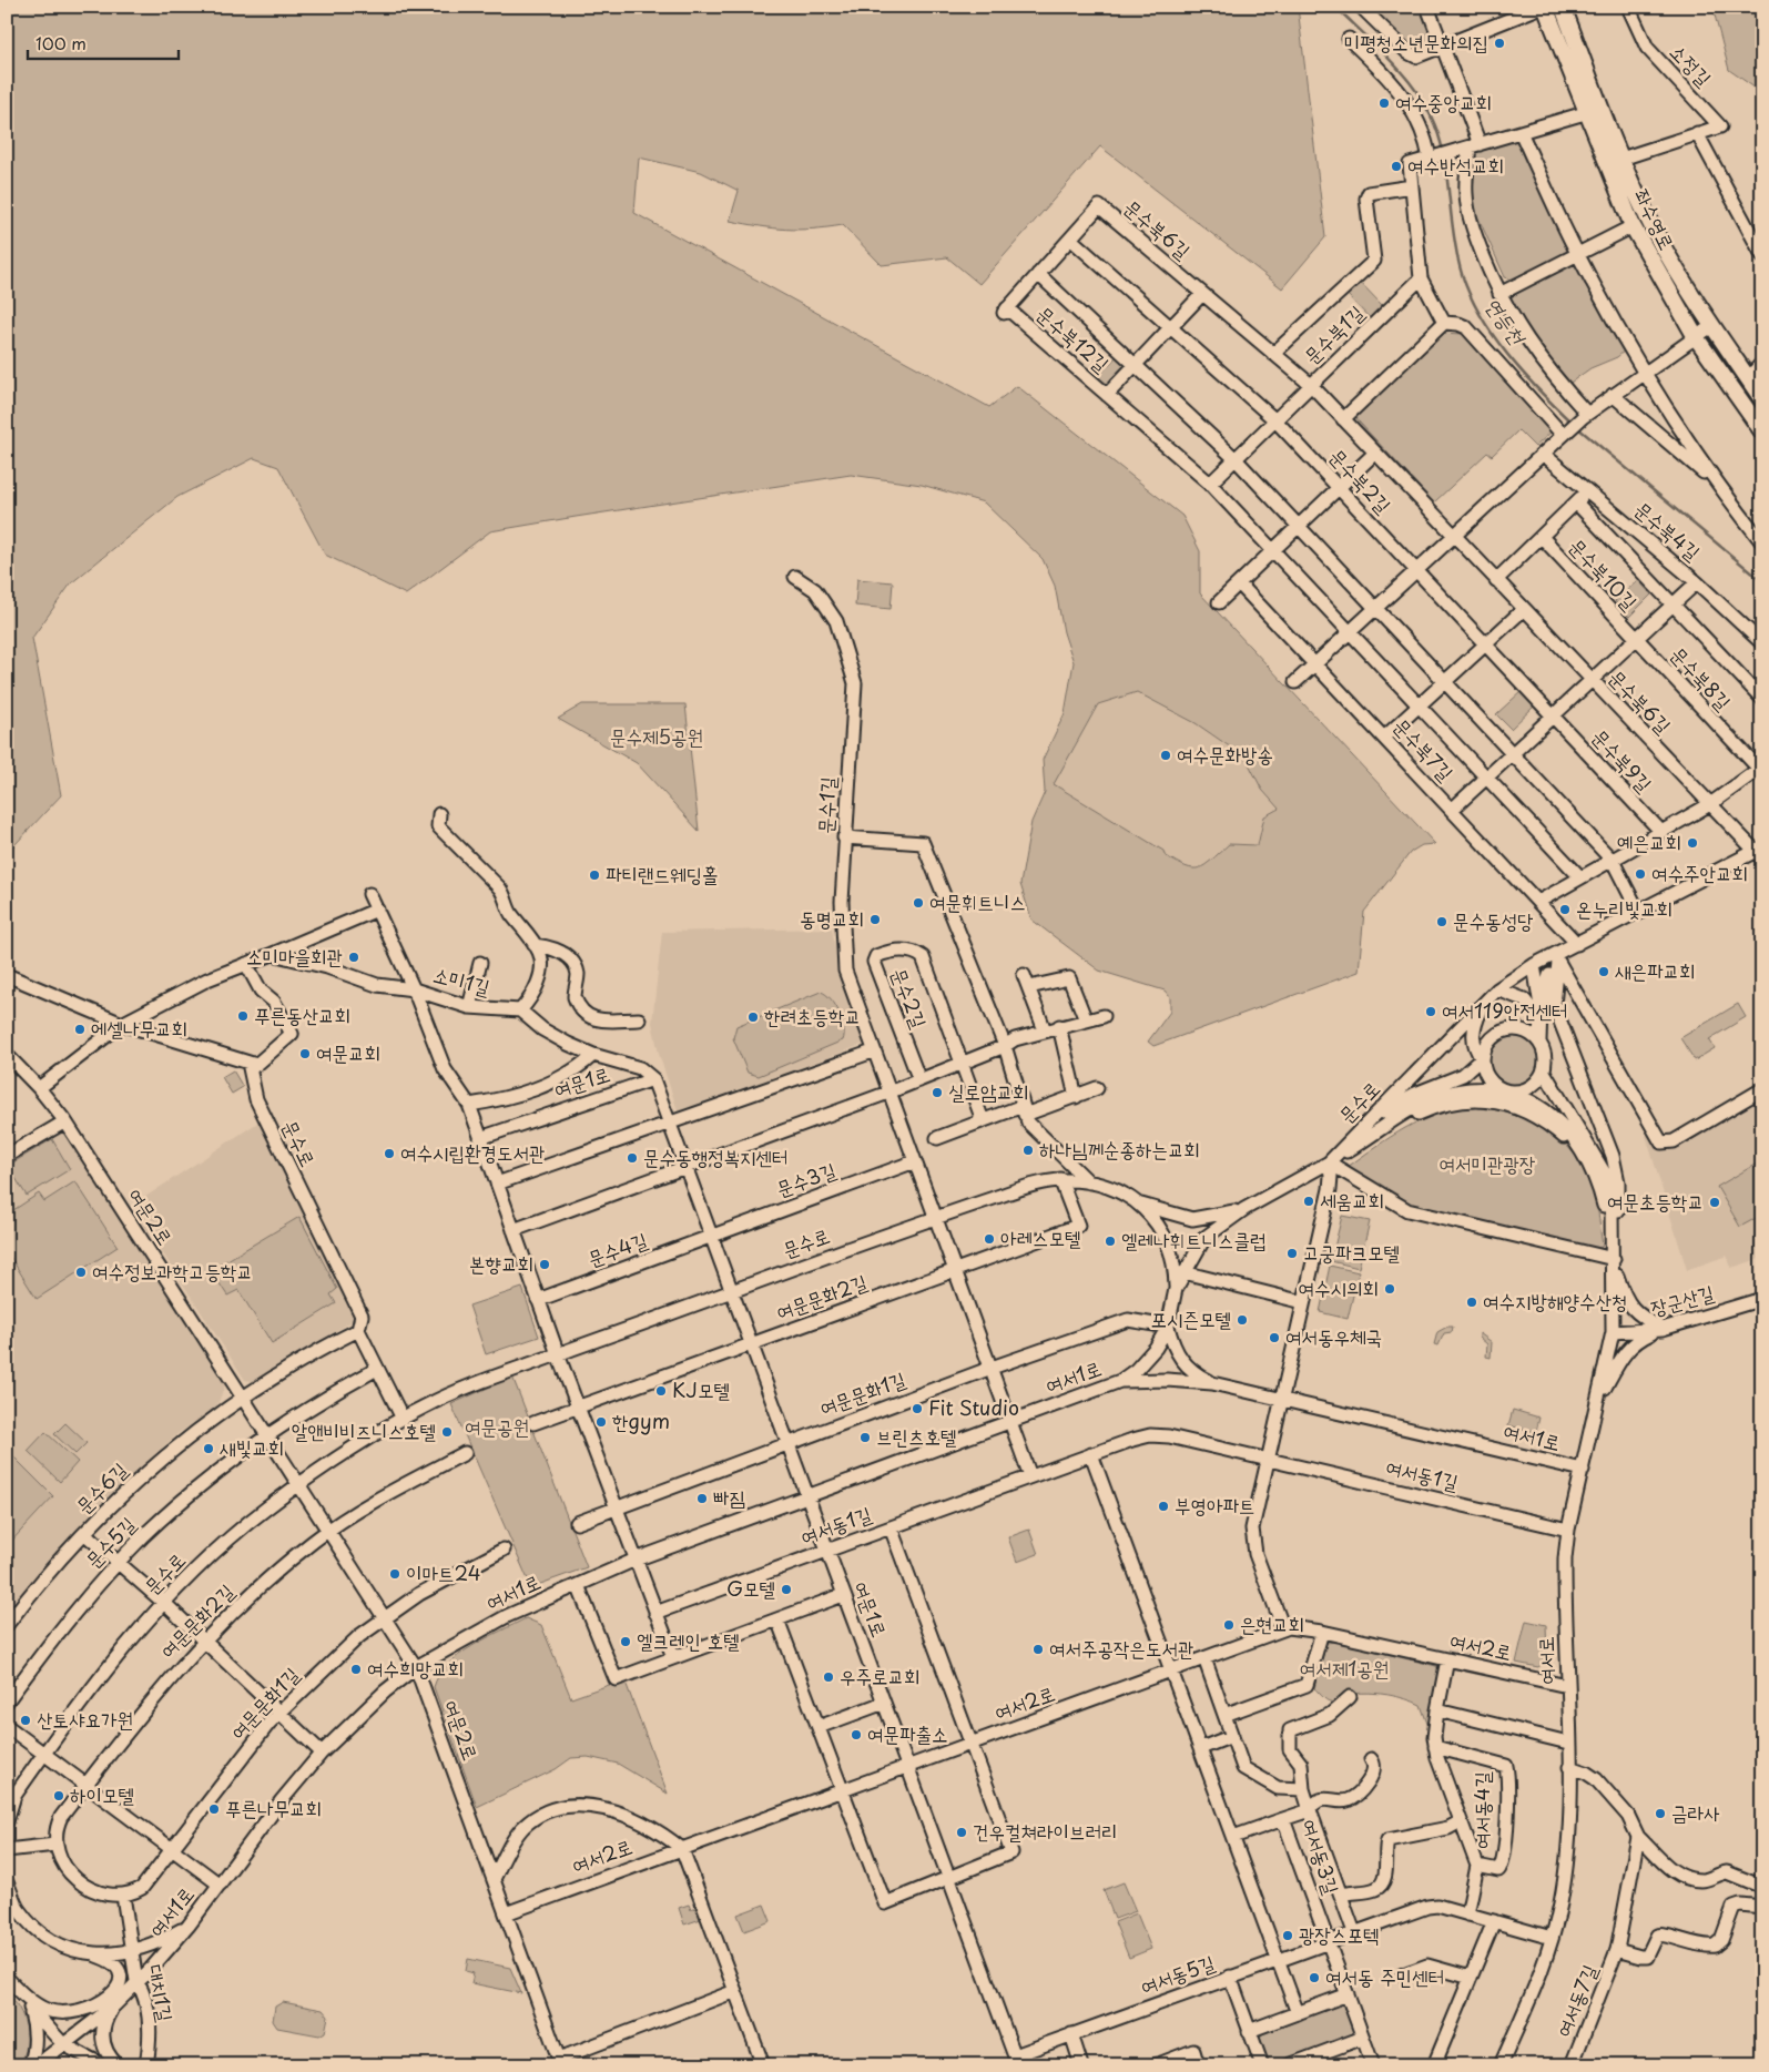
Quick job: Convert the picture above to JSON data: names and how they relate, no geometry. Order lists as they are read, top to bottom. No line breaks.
{"streets":{"main road":["좌수영로"],"street":["소정길","문수북6길","문수북1길","문수북12길","문수북2길","문수북4길","문수북10길","문수북8길","문수북7길","문수북9길","문수1길","소미1길","문수2길","여문1로","문수로","문수3길","여문2로","문수4길","여문문화2길","장군산길","여서1로","여문문화1길","여서동1길","문수6길","문수5길","여서2로","여서로","여서동4길","여서동3길","여서동5길","대치1길","여서동7길"]},"crossings":[["소정길","좌수영로"],["문수북6길","문수북1길"],["문수북6길","문수북12길"],["문수북6길","문수북10길"],["문수북6길","문수북8길"],["문수북1길","문수북2길"],["문수북2길","문수북9길"],["문수북4길","문수북10길"],["문수북10길","문수북8길"],["문수북10길","문수북7길"],["문수북10길","문수북9길"],["문수북7길","문수로"],["문수1길","문수로"],["문수1길","문수3길"],["문수1길","여문문화2길"],["문수1길","여서1로"],["문수1길","여문문화1길"],["여문1로","문수로"],["여문1로","문수3길"],["여문1로","문수4길"],["여문1로","여문문화2길"],["여문1로","여서1로"],["여문1로","여문문화1길"],["여문1로","여서동1길"],["여문1로","여서2로"],["여문1로","여서동5길"],["문수로","여문2로"],["문수로","여문문화2길"],["문수3길","문수4길"],["여문2로","여문문화2길"],["여문2로","여서1로"],["여문2로","여문문화1길"],["여문2로","문수6길"],["여문2로","문수5길"],["여문2로","여서2로"],["장군산길","여서로"],["여서1로","여문문화1길"],["여서1로","여서로"],["여서1로","대치1길"],["여문문화1길","대치1길"],["여서동1길","여서로"],["여서2로","여서로"],["여서2로","여서동4길"],["여서로","여서동5길"],["여서동4길","여서동5길"],["여서동3길","여서동5길"]],"water":["연등천"],"parks":["문수제5공원","여서미관광장","여문공원","여서제1공원"],"places":["미평청소년문화의집","여수중앙교회","여수반석교회","여수문화방송","예은교회","여수주안교회","파티랜드웨딩홀","여문휘트니스","온누리빛교회","동명교회","문수동성당","소미마을회관","새은파교회","여서119안전센터","푸른동산교회","한려초등학교","에셀나무교회","여문교회","실로암교회","하나님께순종하는교회","여수시립환경도서관","문수동행정복지센터","세움교회","여문초등학교","아레스모텔","엘레나휘트니스클럽","고궁파크모텔","본향교회","여수정보과학고등학교","여수시의회","여수지방해양수산청","포시즌모텔","여서동우체국","KJ모텔","Fit Studio","한gym","알앤비비즈니스호텔","브린츠호텔","새빛교회","빠짐","부영아파트","이마트24","G모텔","은현교회","엘크레인 호텔","여서주공작은도서관","여수희망교회","우주로교회","산토샤요가원","여문파출소","하이모텔","푸른나무교회","금라사","건우컬쳐라이브러리","광장스포텍","여서동 주민센터"],"scale_bar":"100 m"}
